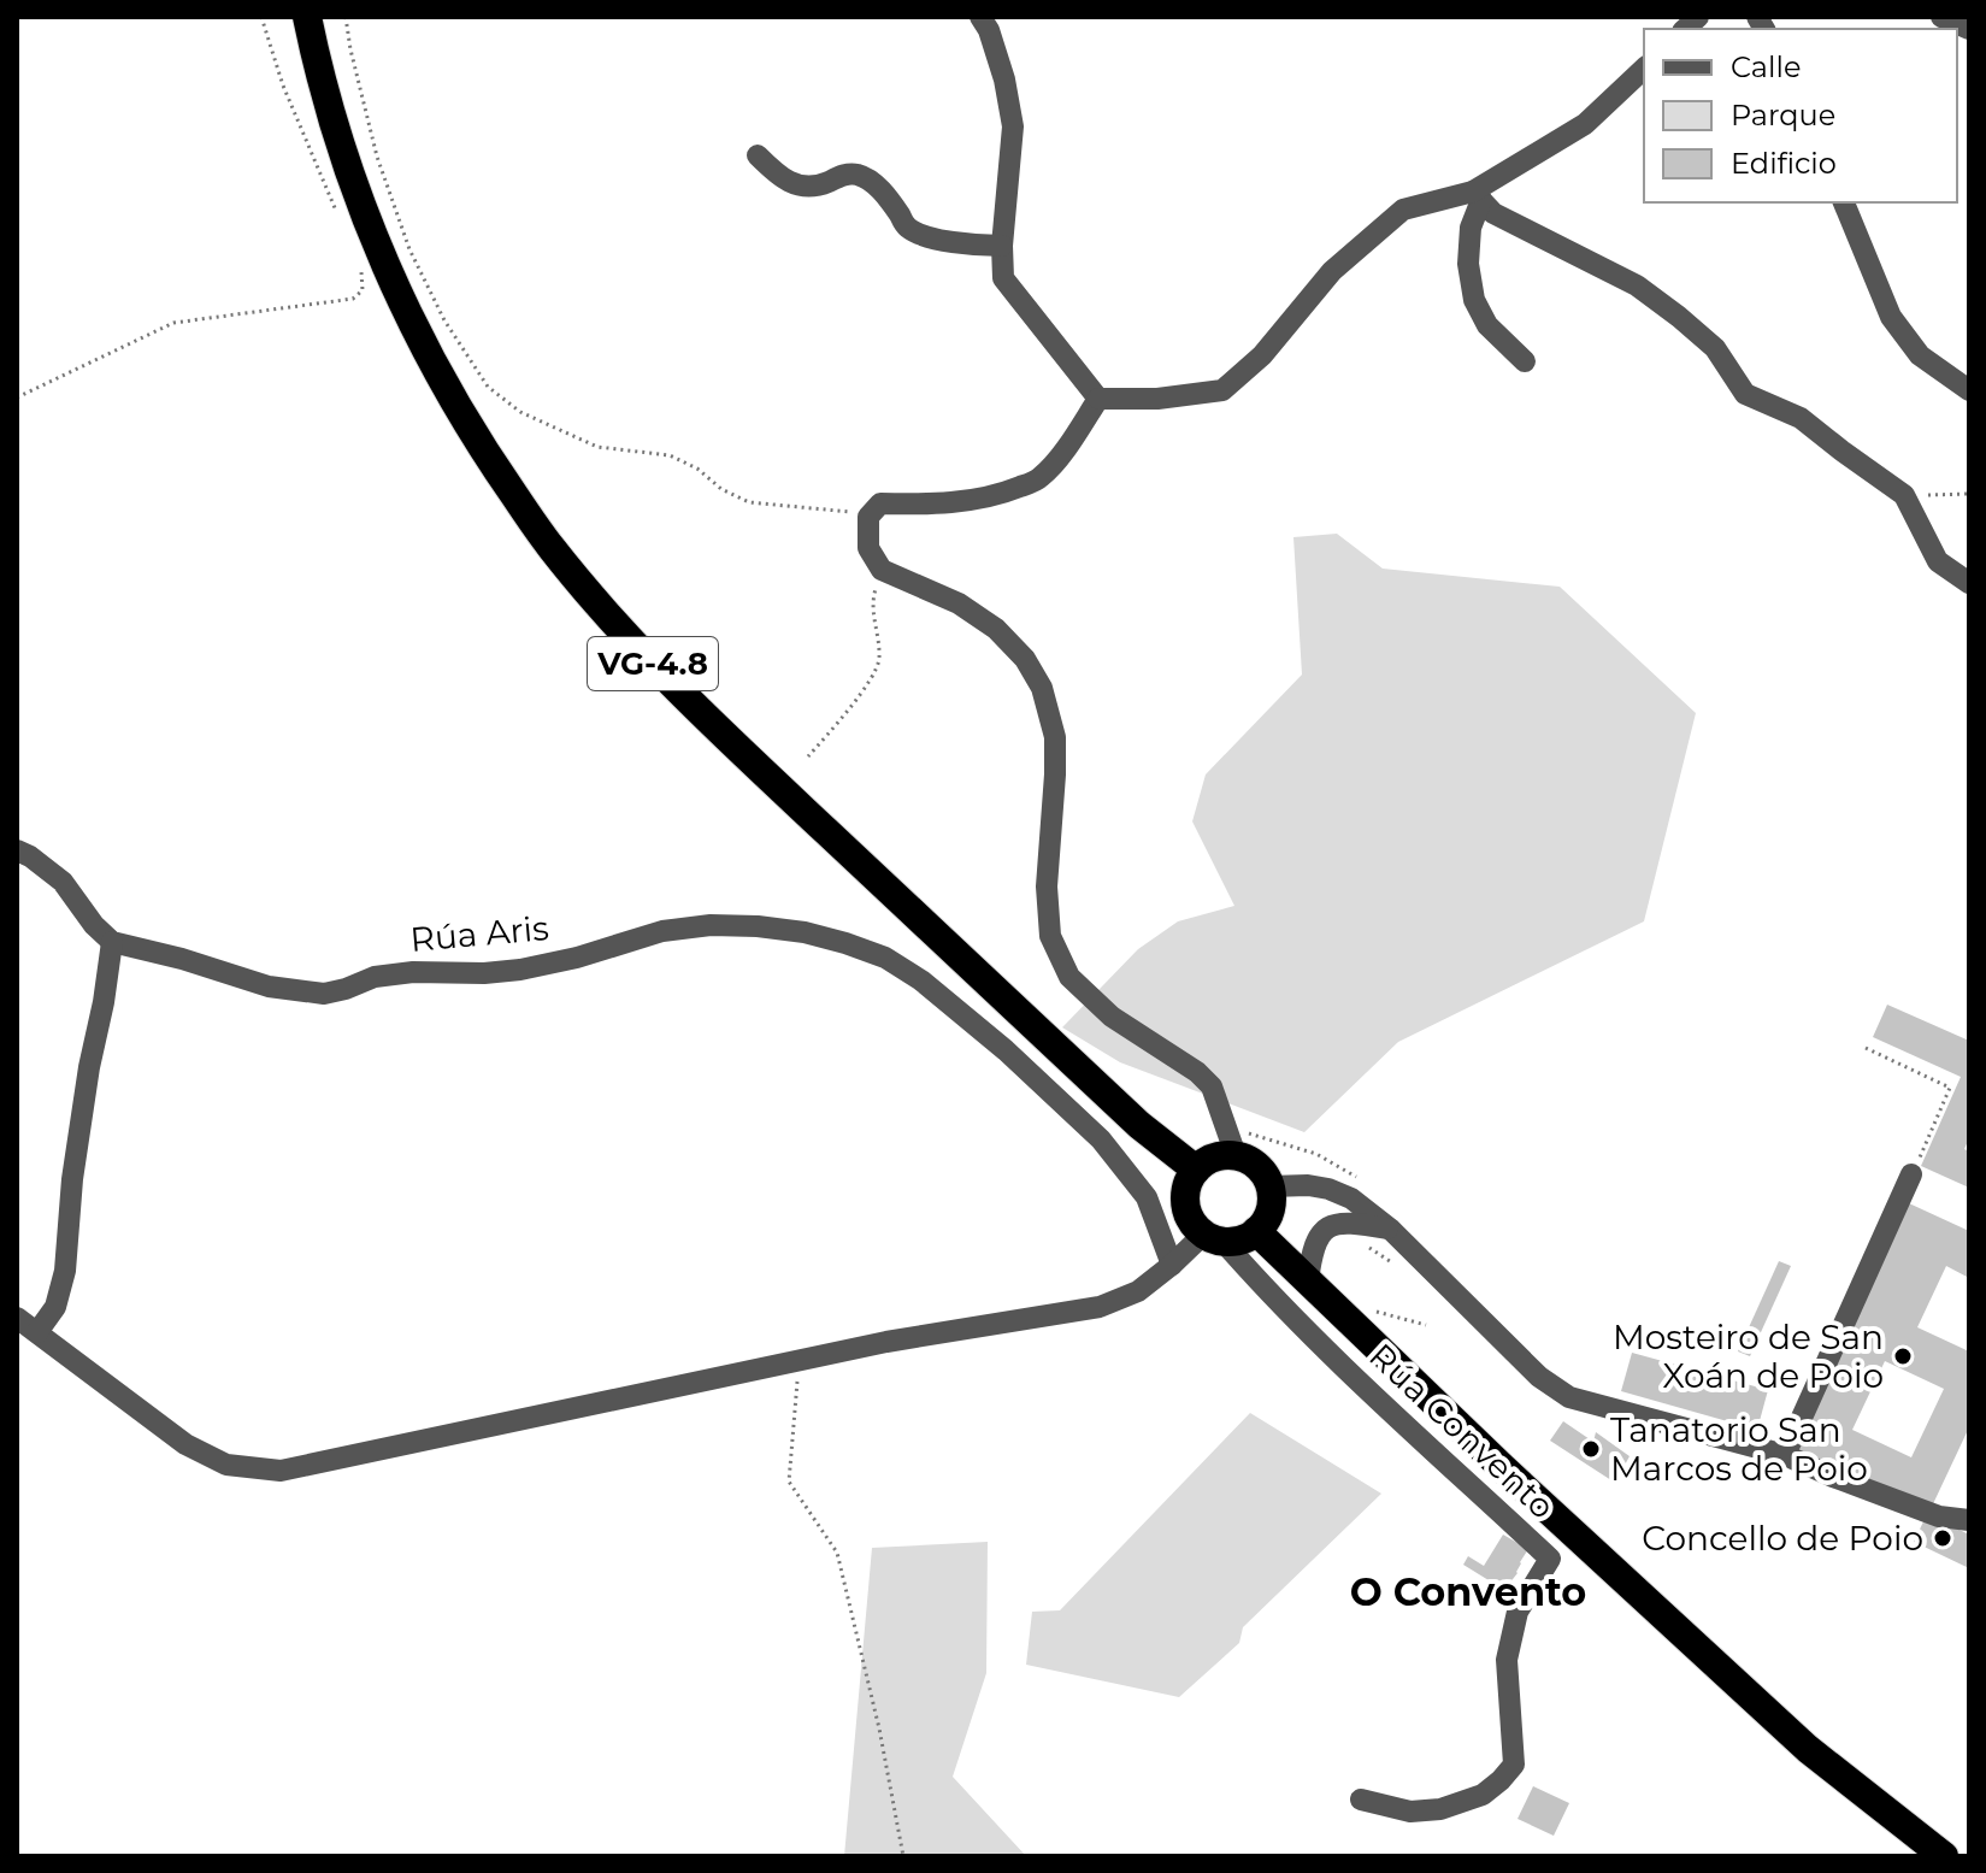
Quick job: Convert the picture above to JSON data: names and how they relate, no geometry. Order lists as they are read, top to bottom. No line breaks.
{"streets":{"highway":["VG-4.8"],"street":["Rúa Aris","Rúa Convento"]},"crossings":[["VG-4.8","Rúa Convento"]],"districts":["O Convento"],"places":["Mosteiro de San Xoán de Poio","Tanatorio San Marcos de Poio","Concello de Poio"],"legend":["Calle","Parque","Edificio"]}
